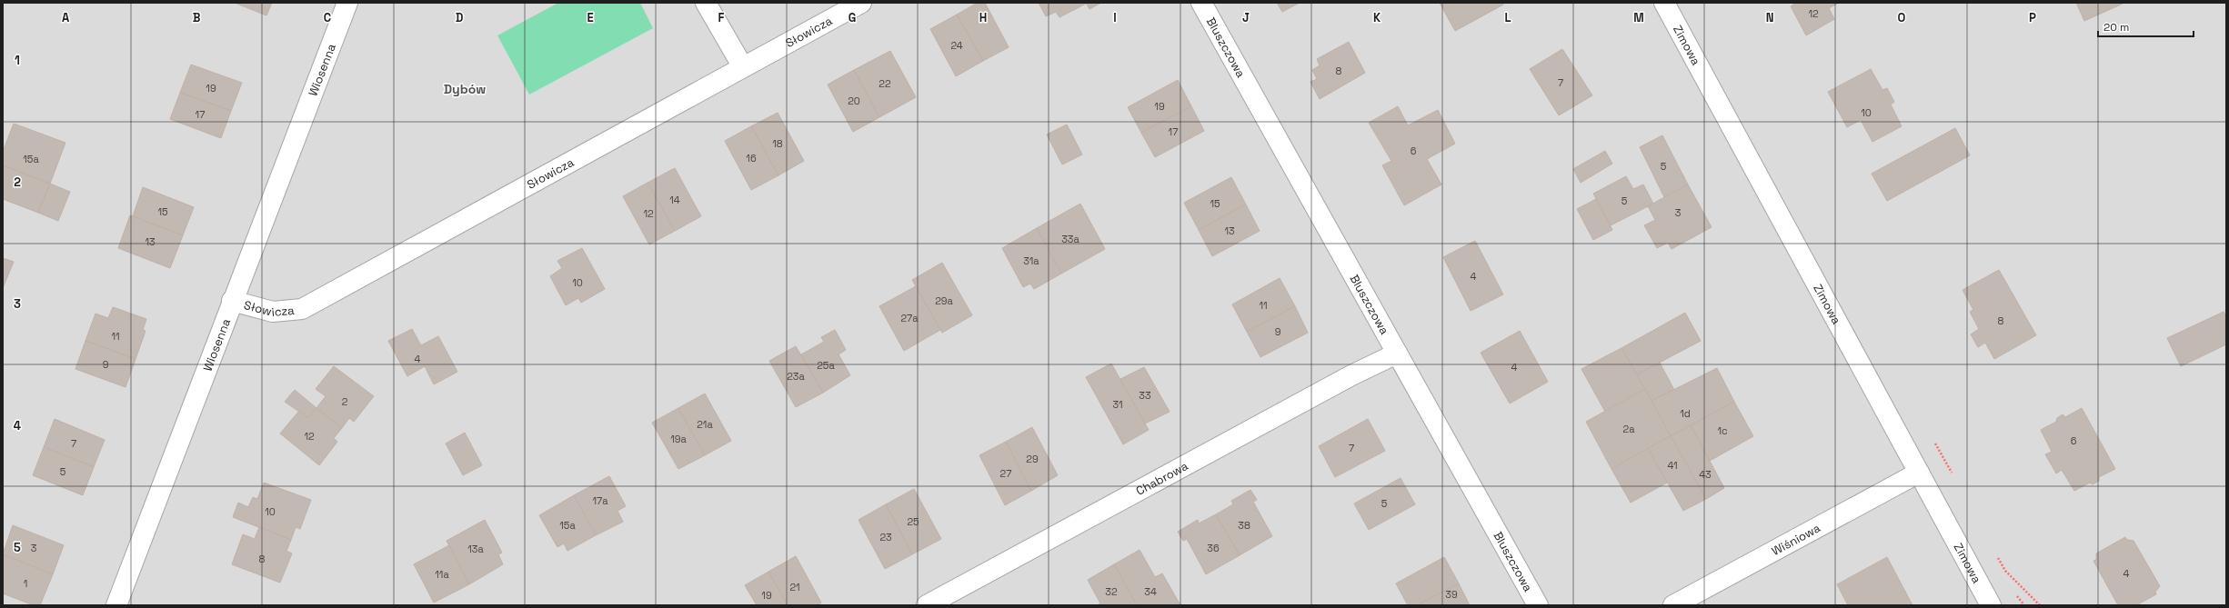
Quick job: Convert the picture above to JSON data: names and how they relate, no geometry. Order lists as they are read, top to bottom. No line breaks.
{"streets":{"street":["Słowicza","Zimowa","Bluszczowa","Wiosenna","Chabrowa","Wiśniowa"]},"crossings":[["Słowicza","Wiosenna"],["Zimowa","Wiśniowa"],["Bluszczowa","Chabrowa"]],"districts":["Dybów"],"house_numbers":["12","24","8","7","22","19","20","19","10","17","17","18","6","16","15a","5","14","5","15","15","3","12","13","33a","13","31a","4","10","29a","11","27a","8","9","11","4","9","25a","4","23a","33","2","31","1d","21a","2a","1c","12","19a","6","7","7","29","41","5","27","43","17a","5","10","25","15a","38","23","3","36","13a","8","4","11a","1","21","32","34","39","19"],"scale_bar":"20 m","grid":{"columns":["A","B","C","D","E","F","G","H","I","J","K","L","M","N","O","P"],"rows":["1","2","3","4","5"]}}
